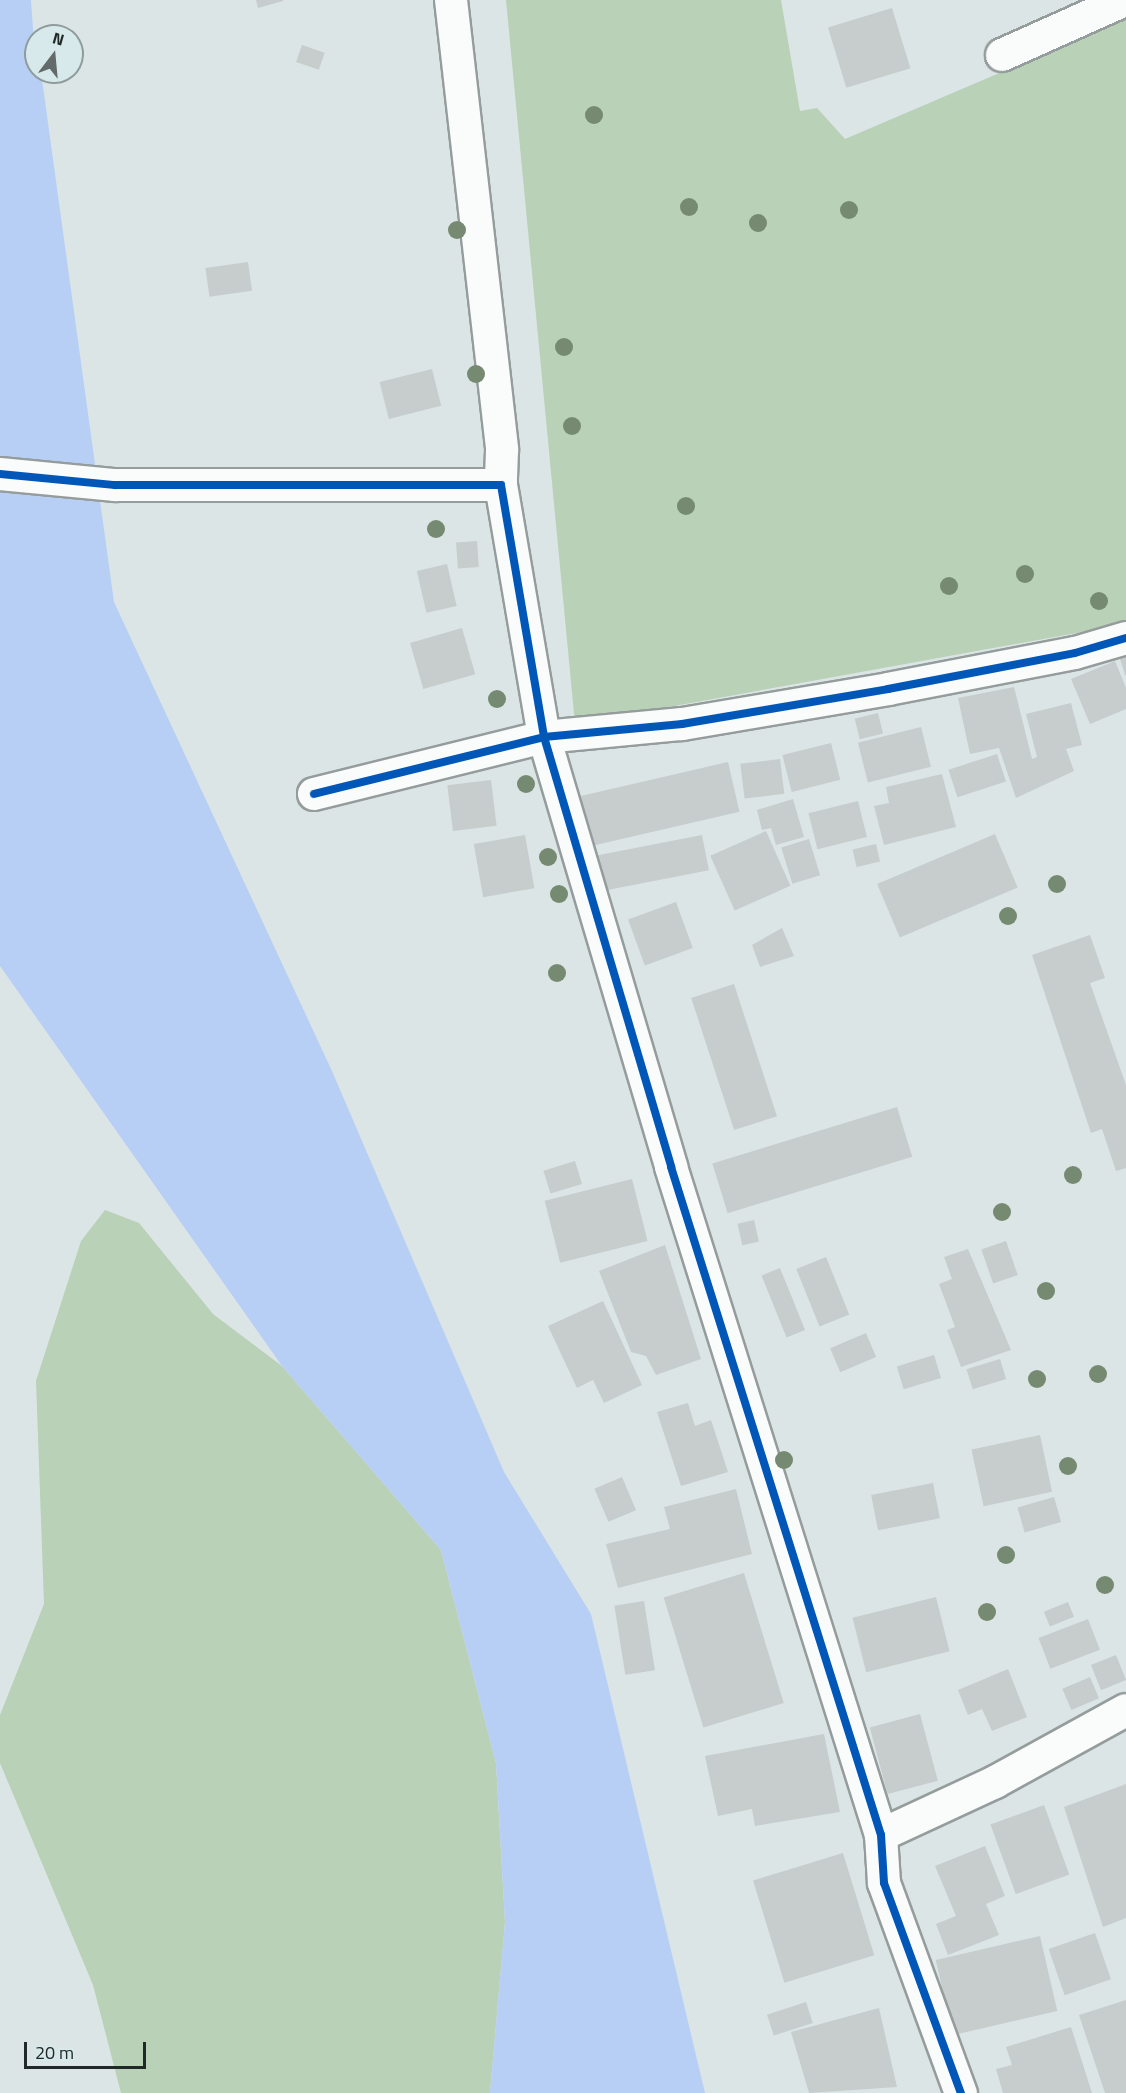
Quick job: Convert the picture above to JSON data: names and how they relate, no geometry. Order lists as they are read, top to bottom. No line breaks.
{"scale_bar":"20 m","north":"top"}
